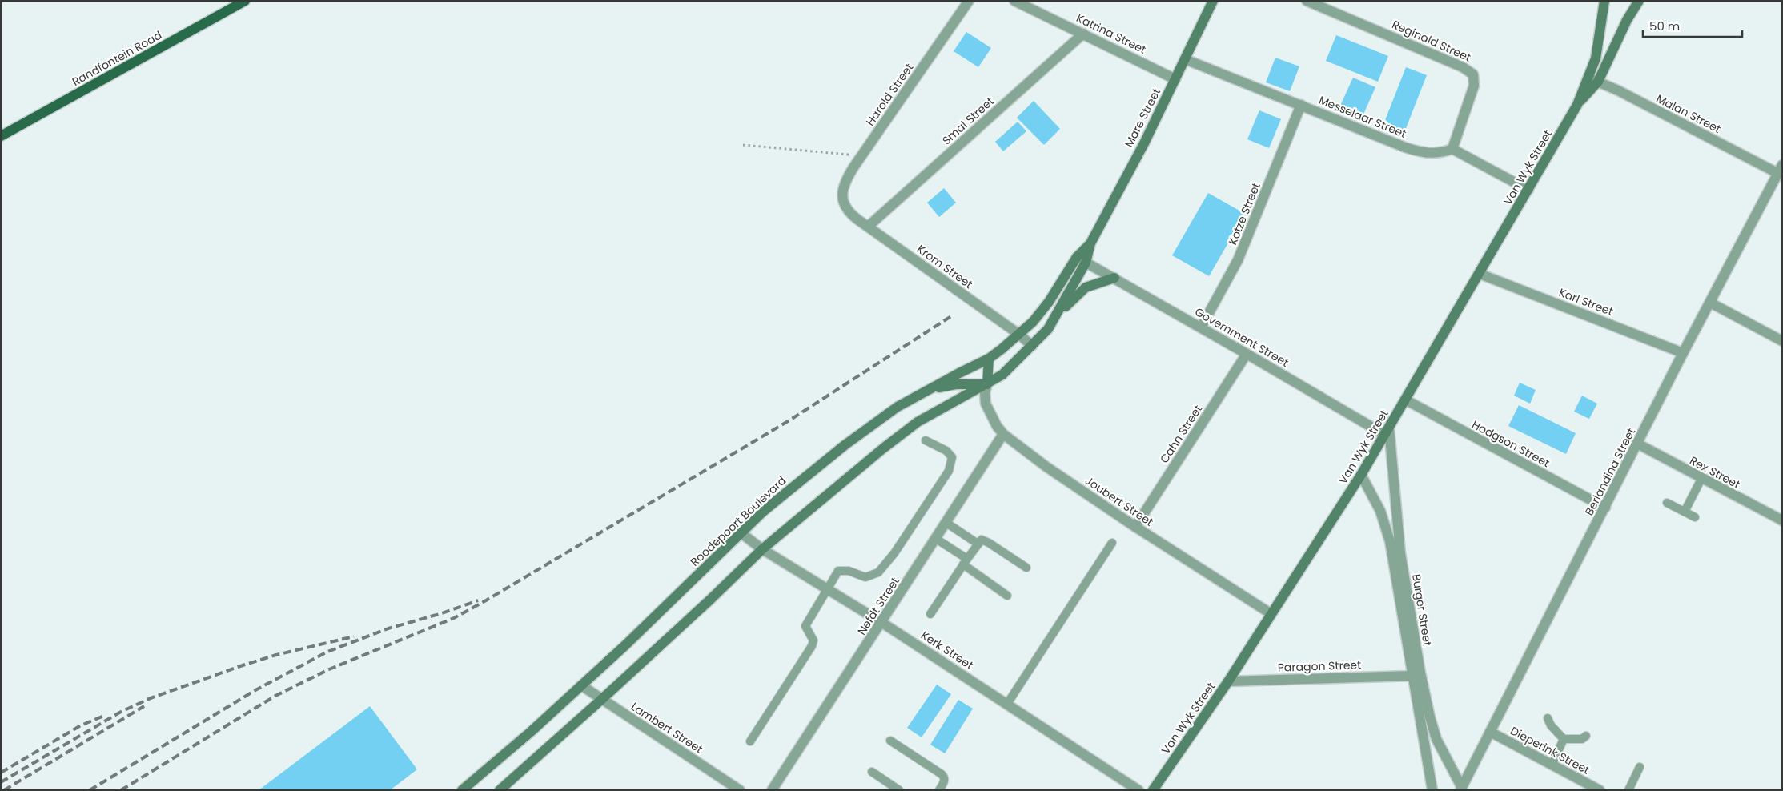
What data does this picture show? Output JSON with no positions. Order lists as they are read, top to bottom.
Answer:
{
  "streets": {
    "main road": ["Randfontein Road"],
    "street": [
      "Katrina Street",
      "Reginald Street",
      "Harold Street",
      "Malan Street",
      "Messelaar Street",
      "Mare Street",
      "Smal Street",
      "Van Wyk Street",
      "Kotze Street",
      "Krom Street",
      "Karl Street",
      "Government Street",
      "Cahn Street",
      "Hodgson Street",
      "Berlandina Street",
      "Rex Street",
      "Joubert Street",
      "Roodepoort Boulevard",
      "Nefdt Street",
      "Burger Street",
      "Kerk Street",
      "Paragon Street",
      "Lambert Street",
      "Dieperink Street"
    ]
  },
  "crossings": [
    ["Katrina Street", "Mare Street"],
    ["Katrina Street", "Smal Street"],
    ["Reginald Street", "Messelaar Street"],
    ["Harold Street", "Krom Street"],
    ["Malan Street", "Van Wyk Street"],
    ["Malan Street", "Berlandina Street"],
    ["Messelaar Street", "Mare Street"],
    ["Messelaar Street", "Kotze Street"],
    ["Mare Street", "Government Street"],
    ["Mare Street", "Roodepoort Boulevard"],
    ["Smal Street", "Krom Street"],
    ["Van Wyk Street", "Karl Street"],
    ["Van Wyk Street", "Government Street"],
    ["Van Wyk Street", "Hodgson Street"],
    ["Van Wyk Street", "Joubert Street"],
    ["Van Wyk Street", "Burger Street"],
    ["Van Wyk Street", "Paragon Street"],
    ["Kotze Street", "Government Street"],
    ["Krom Street", "Roodepoort Boulevard"],
    ["Karl Street", "Berlandina Street"],
    ["Government Street", "Cahn Street"],
    ["Government Street", "Roodepoort Boulevard"],
    ["Government Street", "Burger Street"],
    ["Cahn Street", "Joubert Street"],
    ["Hodgson Street", "Berlandina Street"],
    ["Berlandina Street", "Rex Street"],
    ["Berlandina Street", "Burger Street"],
    ["Berlandina Street", "Dieperink Street"],
    ["Joubert Street", "Nefdt Street"],
    ["Roodepoort Boulevard", "Kerk Street"],
    ["Roodepoort Boulevard", "Lambert Street"],
    ["Nefdt Street", "Kerk Street"],
    ["Burger Street", "Paragon Street"]
  ],
  "scale_bar": "50 m"
}
